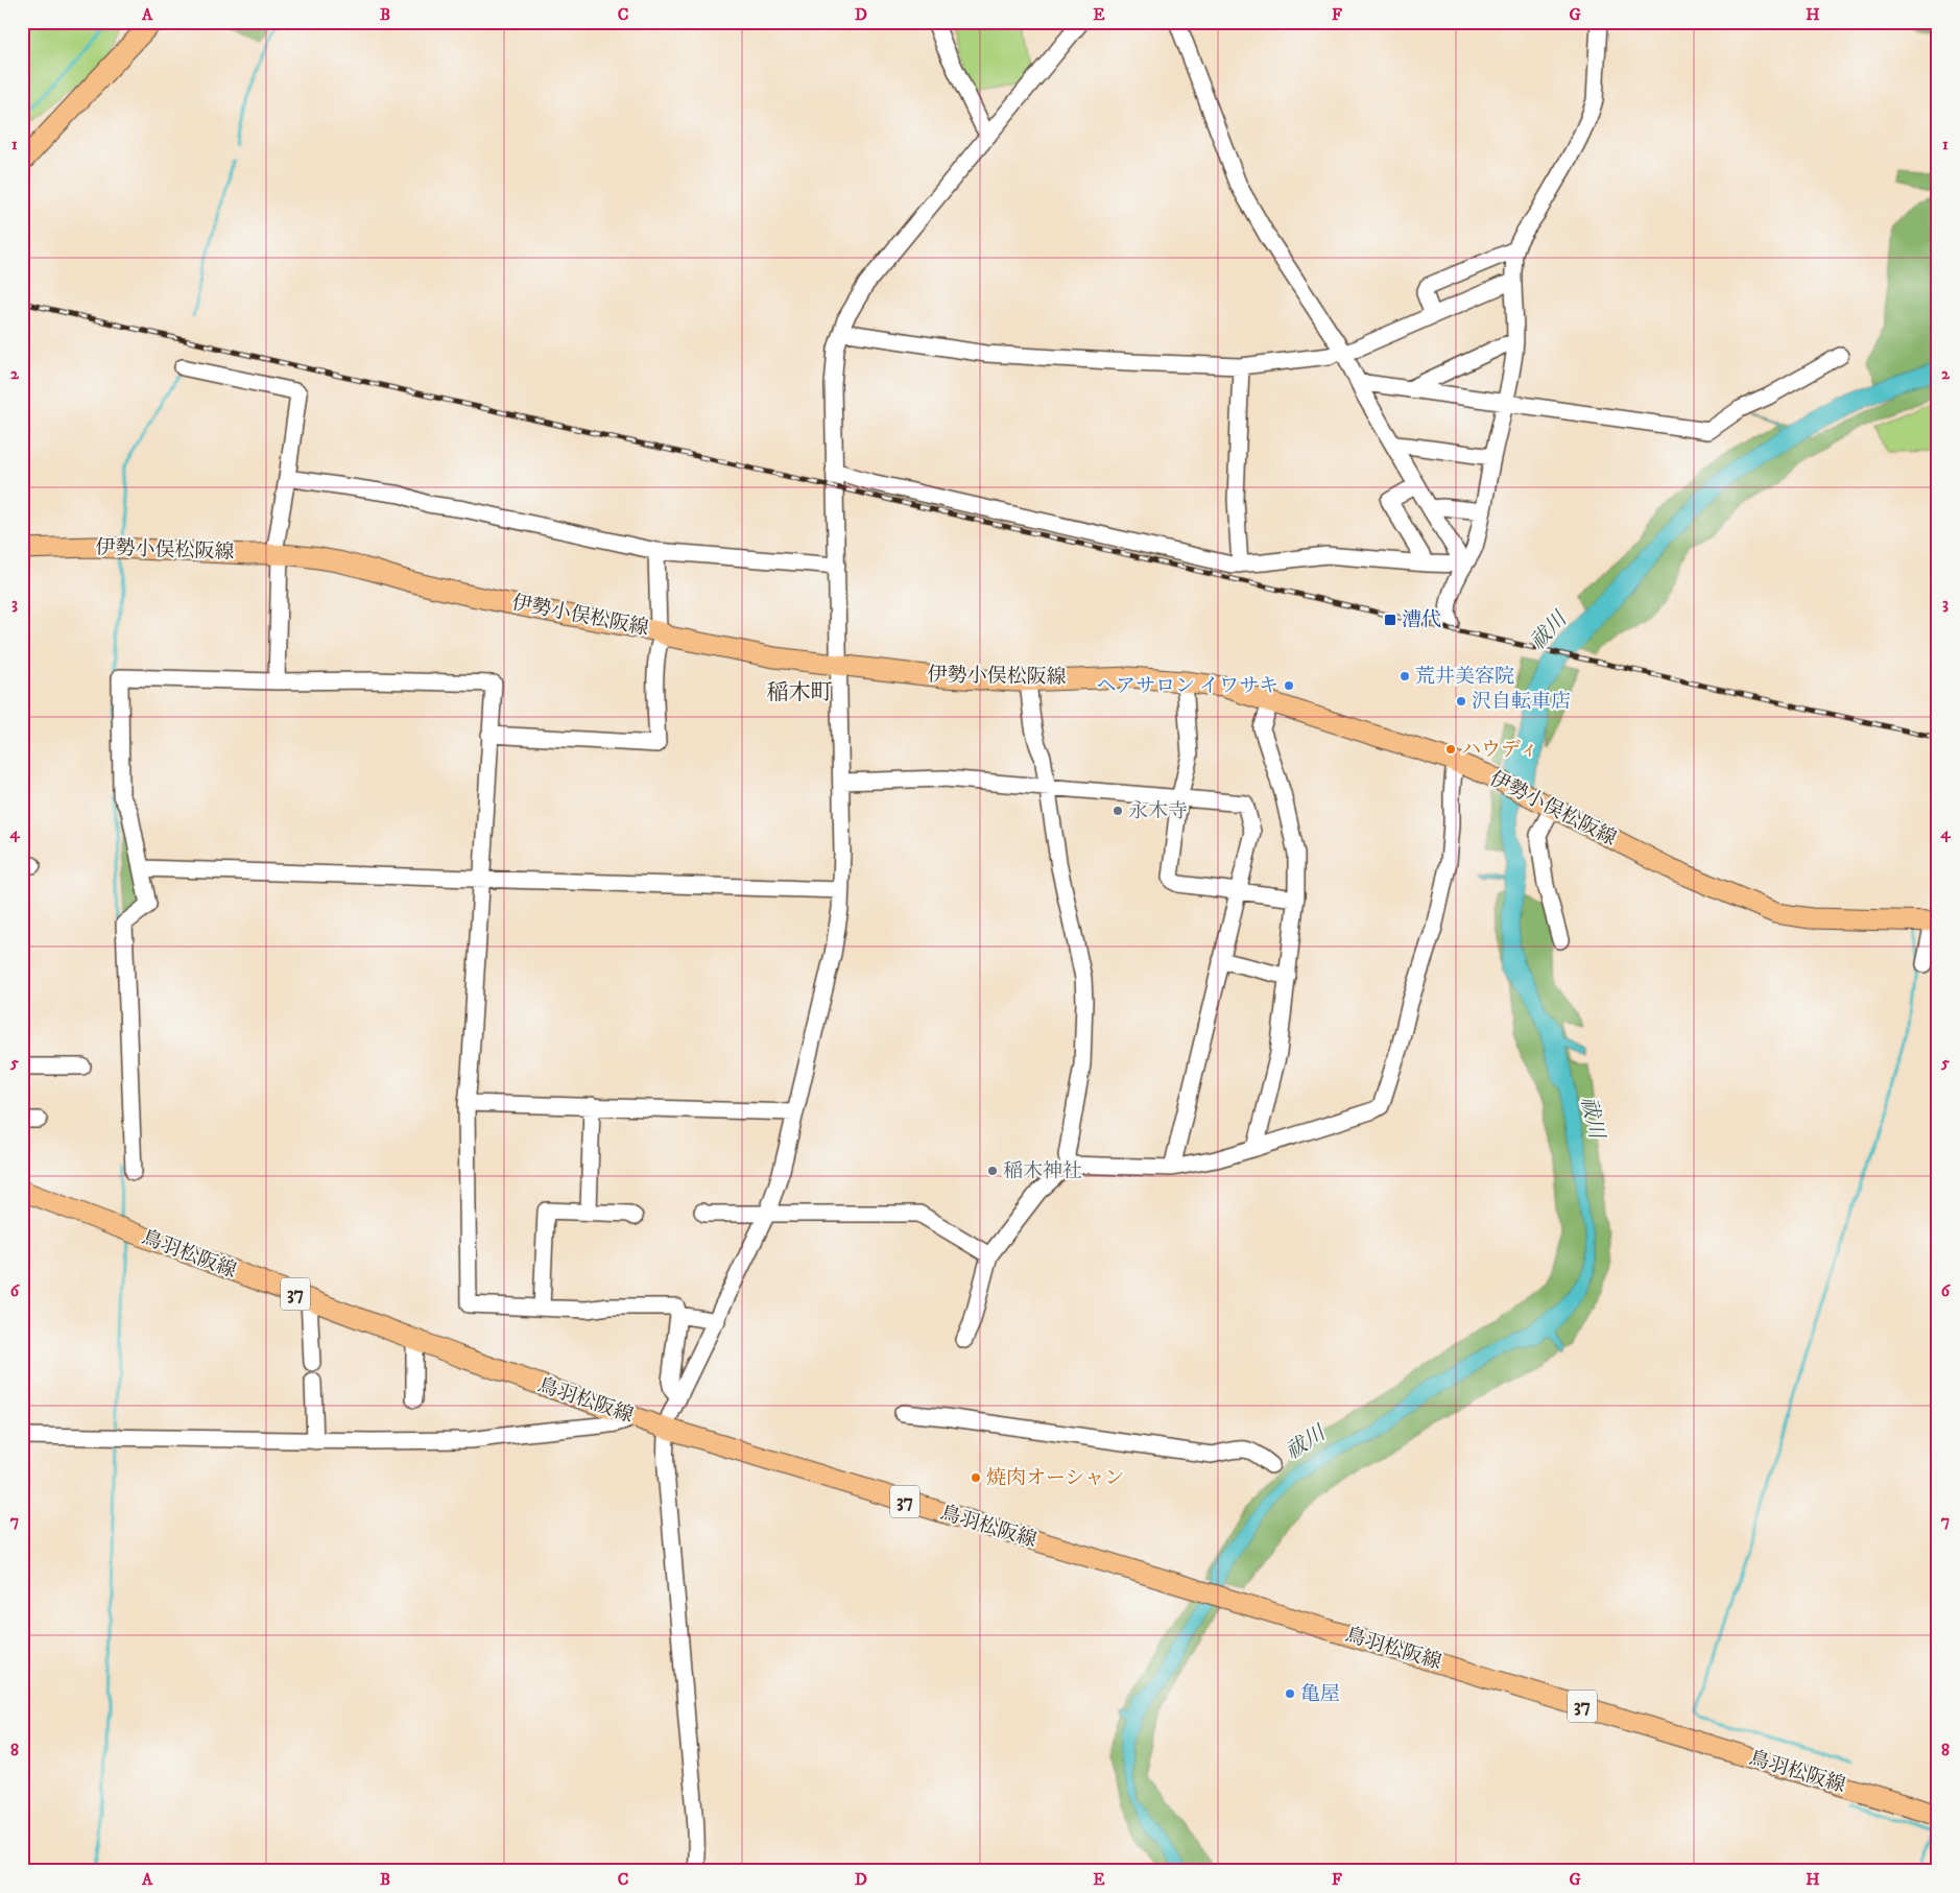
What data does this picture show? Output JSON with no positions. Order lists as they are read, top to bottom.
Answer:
{
  "streets": {
    "main road": ["伊勢小俣松阪線", "鳥羽松阪線", "37"]
  },
  "districts": ["稲木町"],
  "water": ["祓川"],
  "places": {
    "transit": ["漕代"],
    "other": [
      "荒井美容院",
      "ヘアサロン イワサキ",
      "沢自転車店",
      "ハウディ",
      "永木寺",
      "稲木神社",
      "焼肉オーシャン",
      "亀屋"
    ]
  },
  "grid": {
    "columns": [
      "A",
      "B",
      "C",
      "D",
      "E",
      "F",
      "G",
      "H"
    ],
    "rows": [
      "1",
      "2",
      "3",
      "4",
      "5",
      "6",
      "7",
      "8"
    ]
  }
}
